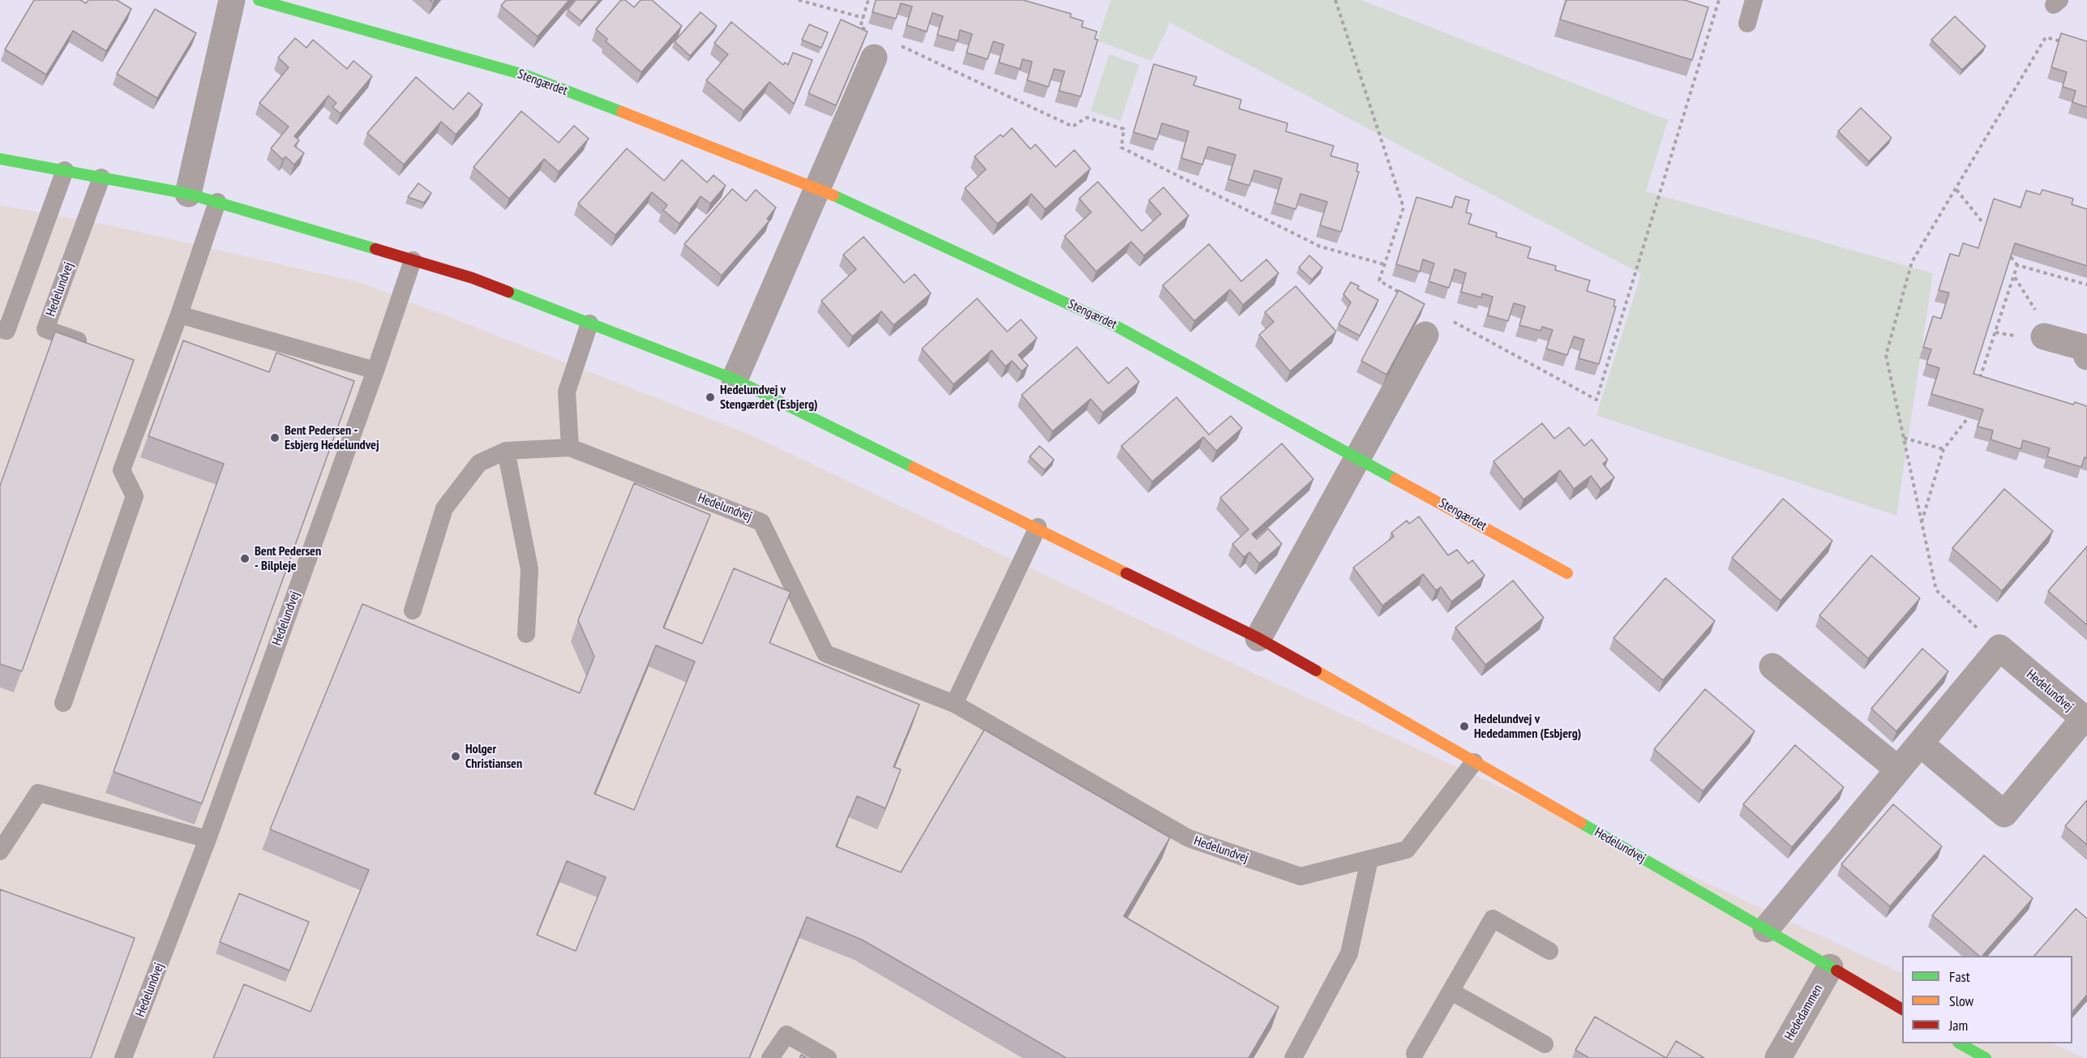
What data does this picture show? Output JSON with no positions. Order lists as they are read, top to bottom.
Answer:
{
  "streets": {
    "street": ["Stengærdet", "Hedelundvej", "Hededammen"]
  },
  "crossings": [
    ["Hedelundvej", "Hededammen"]
  ],
  "places": [
    "Hedelundvej v Stengærdet (Esbjerg)",
    "Bent Pedersen - Esbjerg Hedelundvej",
    "Bent Pedersen - Bilpleje",
    "Hedelundvej v Hededammen (Esbjerg)",
    "Holger Christiansen"
  ],
  "legend": ["Fast", "Slow", "Jam"]
}
